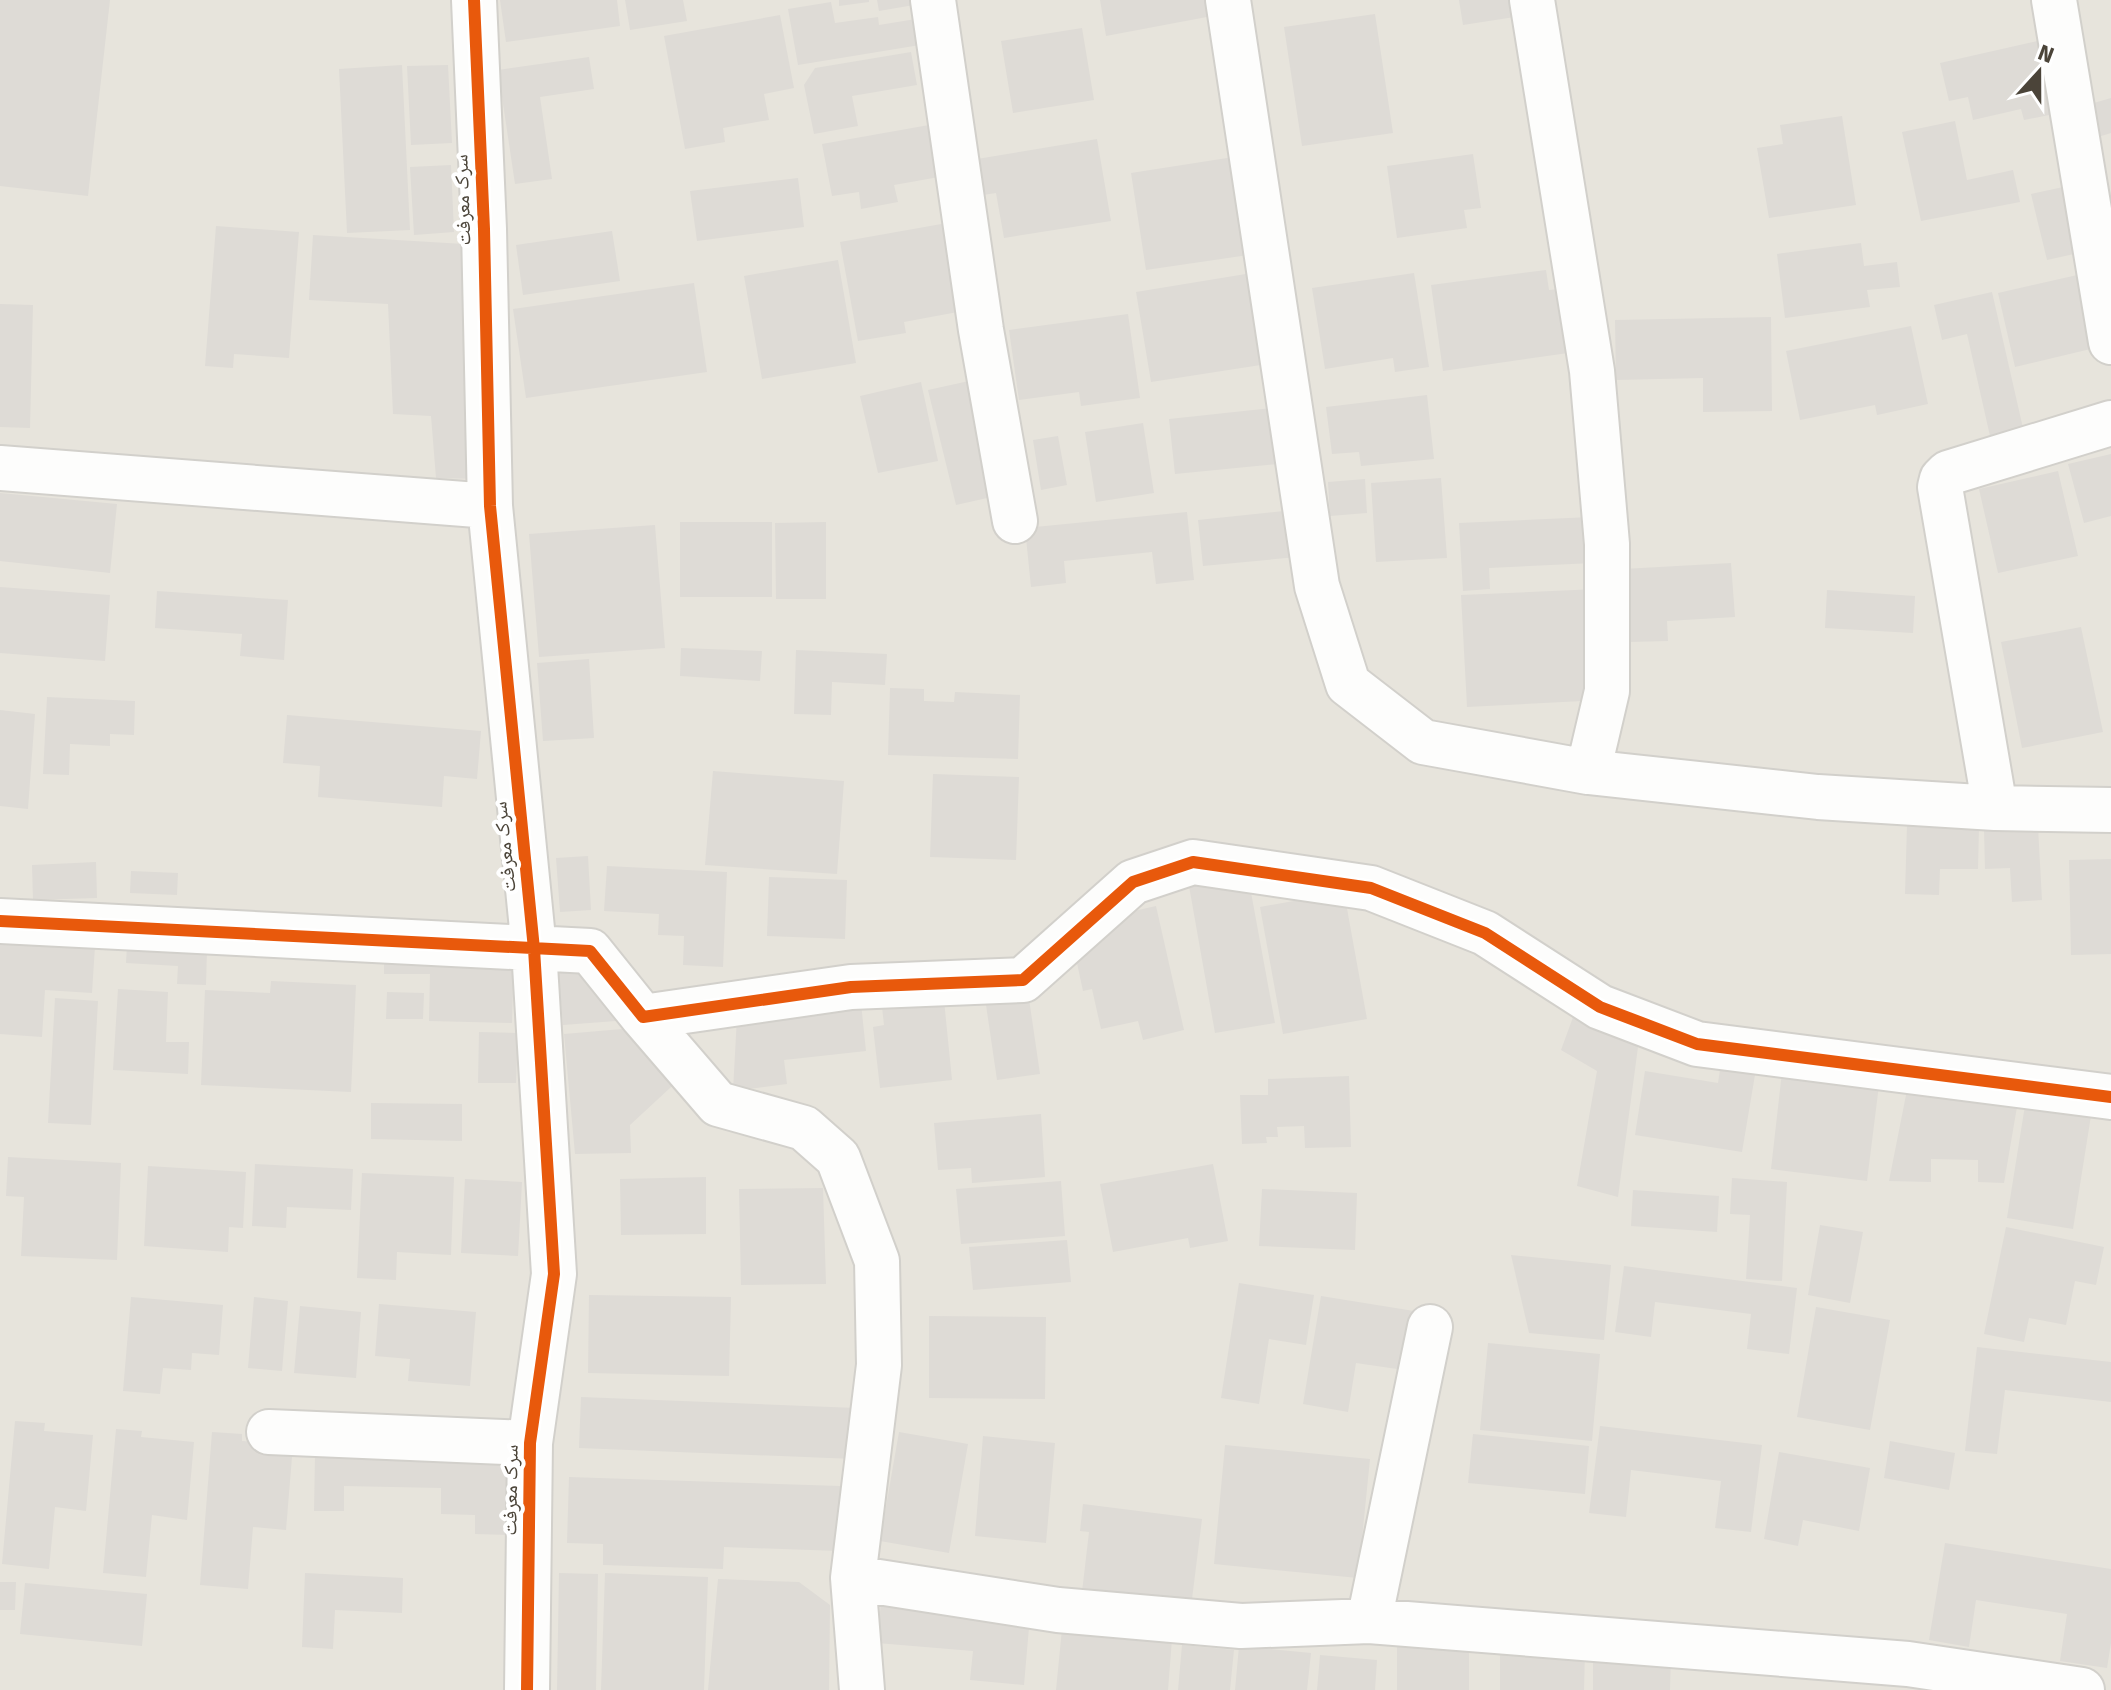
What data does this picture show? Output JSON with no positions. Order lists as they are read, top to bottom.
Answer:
{
  "streets": {
    "street": ["سرک معرفت"]
  },
  "north": "top"
}
